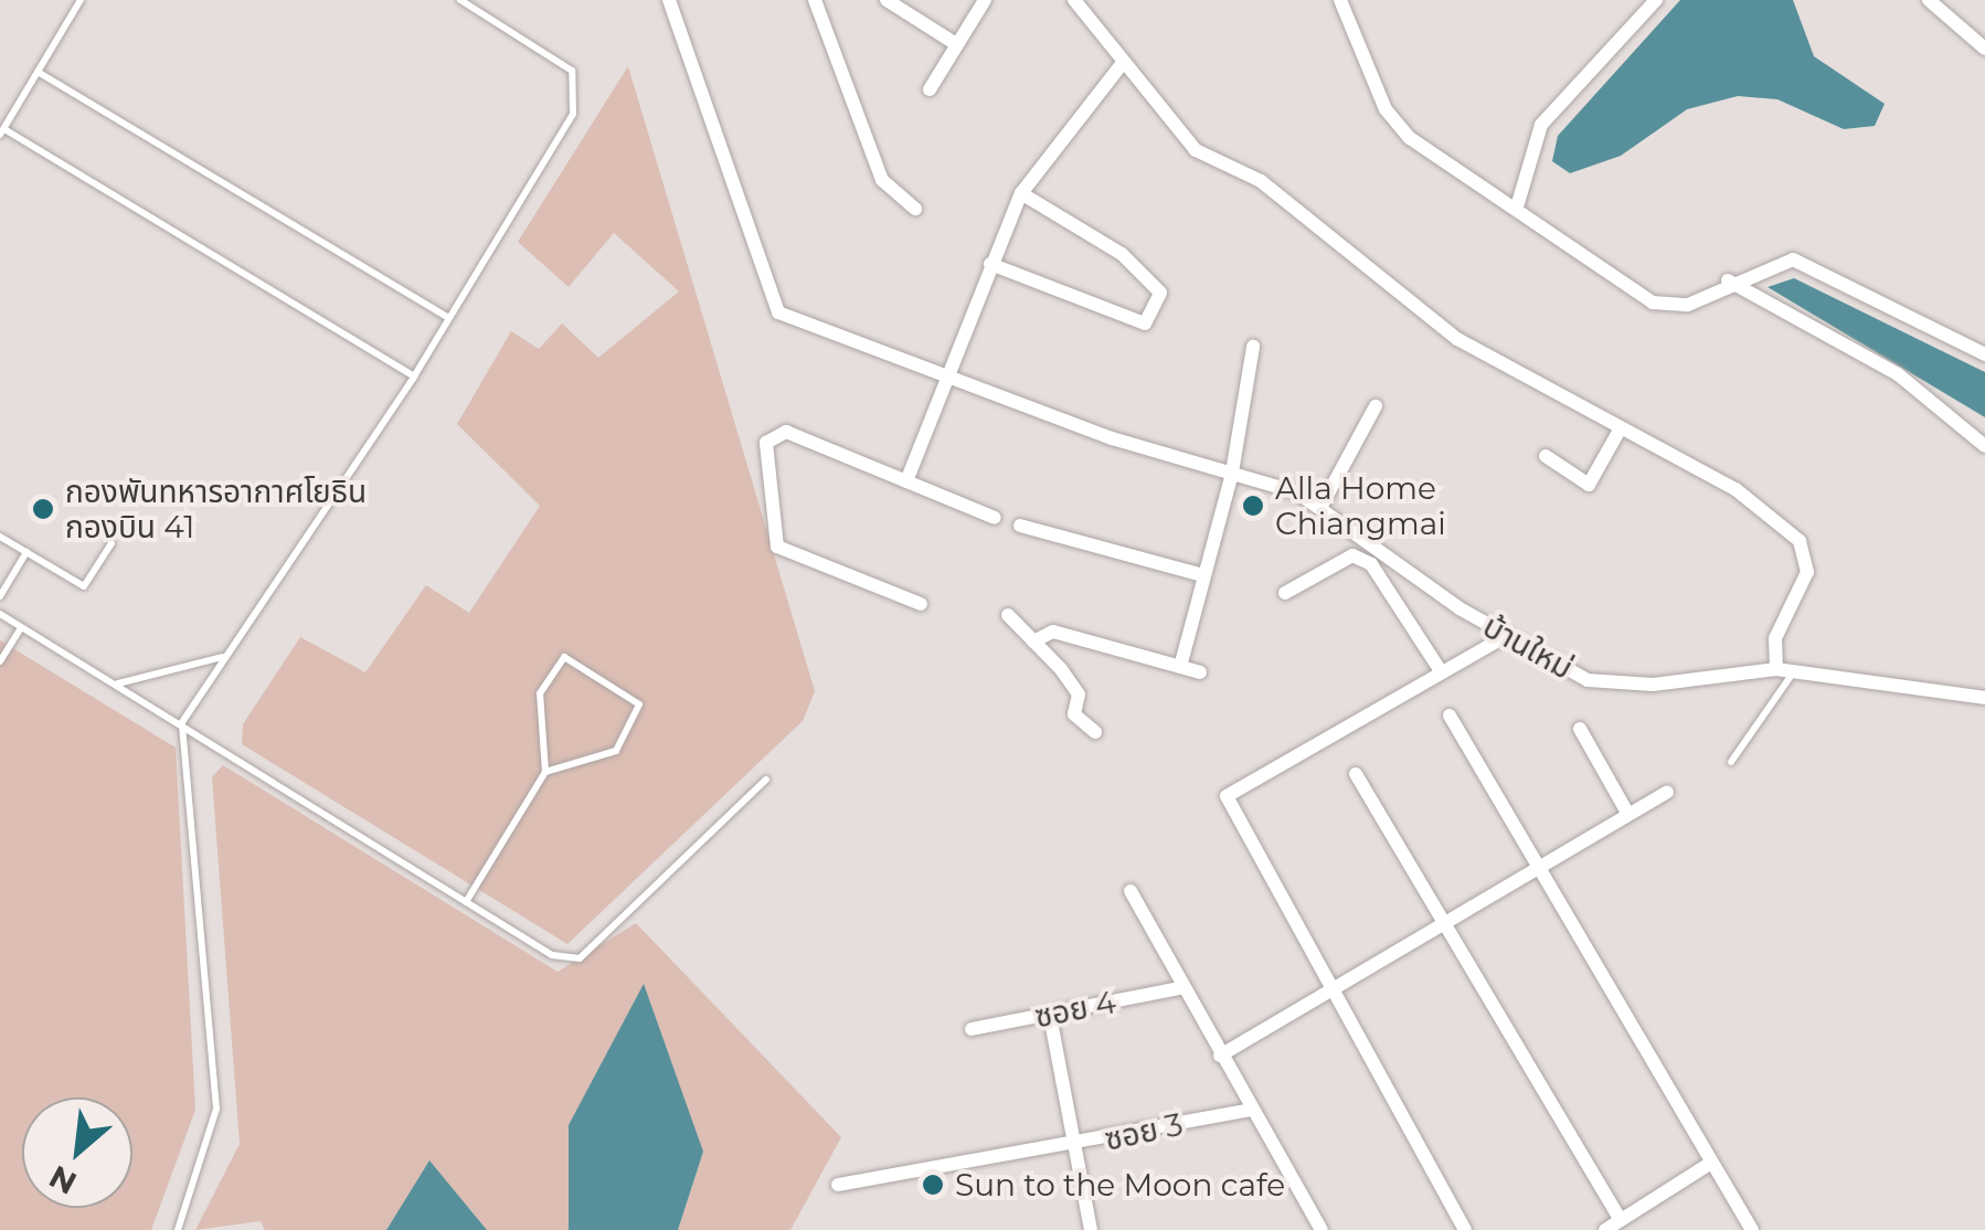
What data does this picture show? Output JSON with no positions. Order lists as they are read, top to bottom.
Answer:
{
  "streets": {
    "street": ["บ้านใหม่", "ซอย 4", "ซอย 3"]
  },
  "places": ["Alla Home Chiangmai", "กองพันทหารอากาศโยธิน กองบิน 41", "Sun to the Moon cafe"],
  "north": "bottom left"
}
